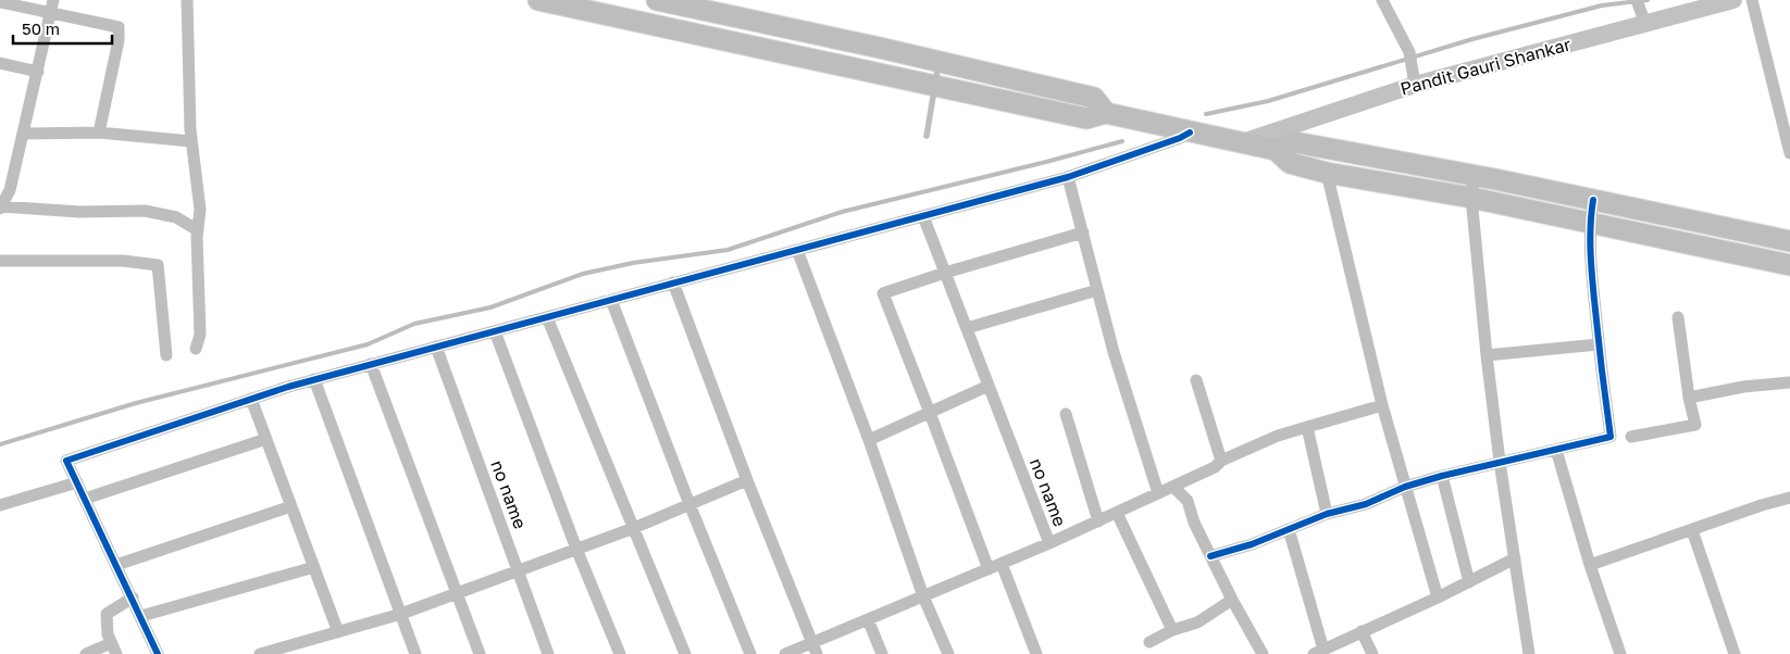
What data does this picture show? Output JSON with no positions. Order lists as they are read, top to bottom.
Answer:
{
  "streets": {
    "street": ["Pandit Gauri Shankar", "no name"]
  },
  "scale_bar": "50 m"
}
